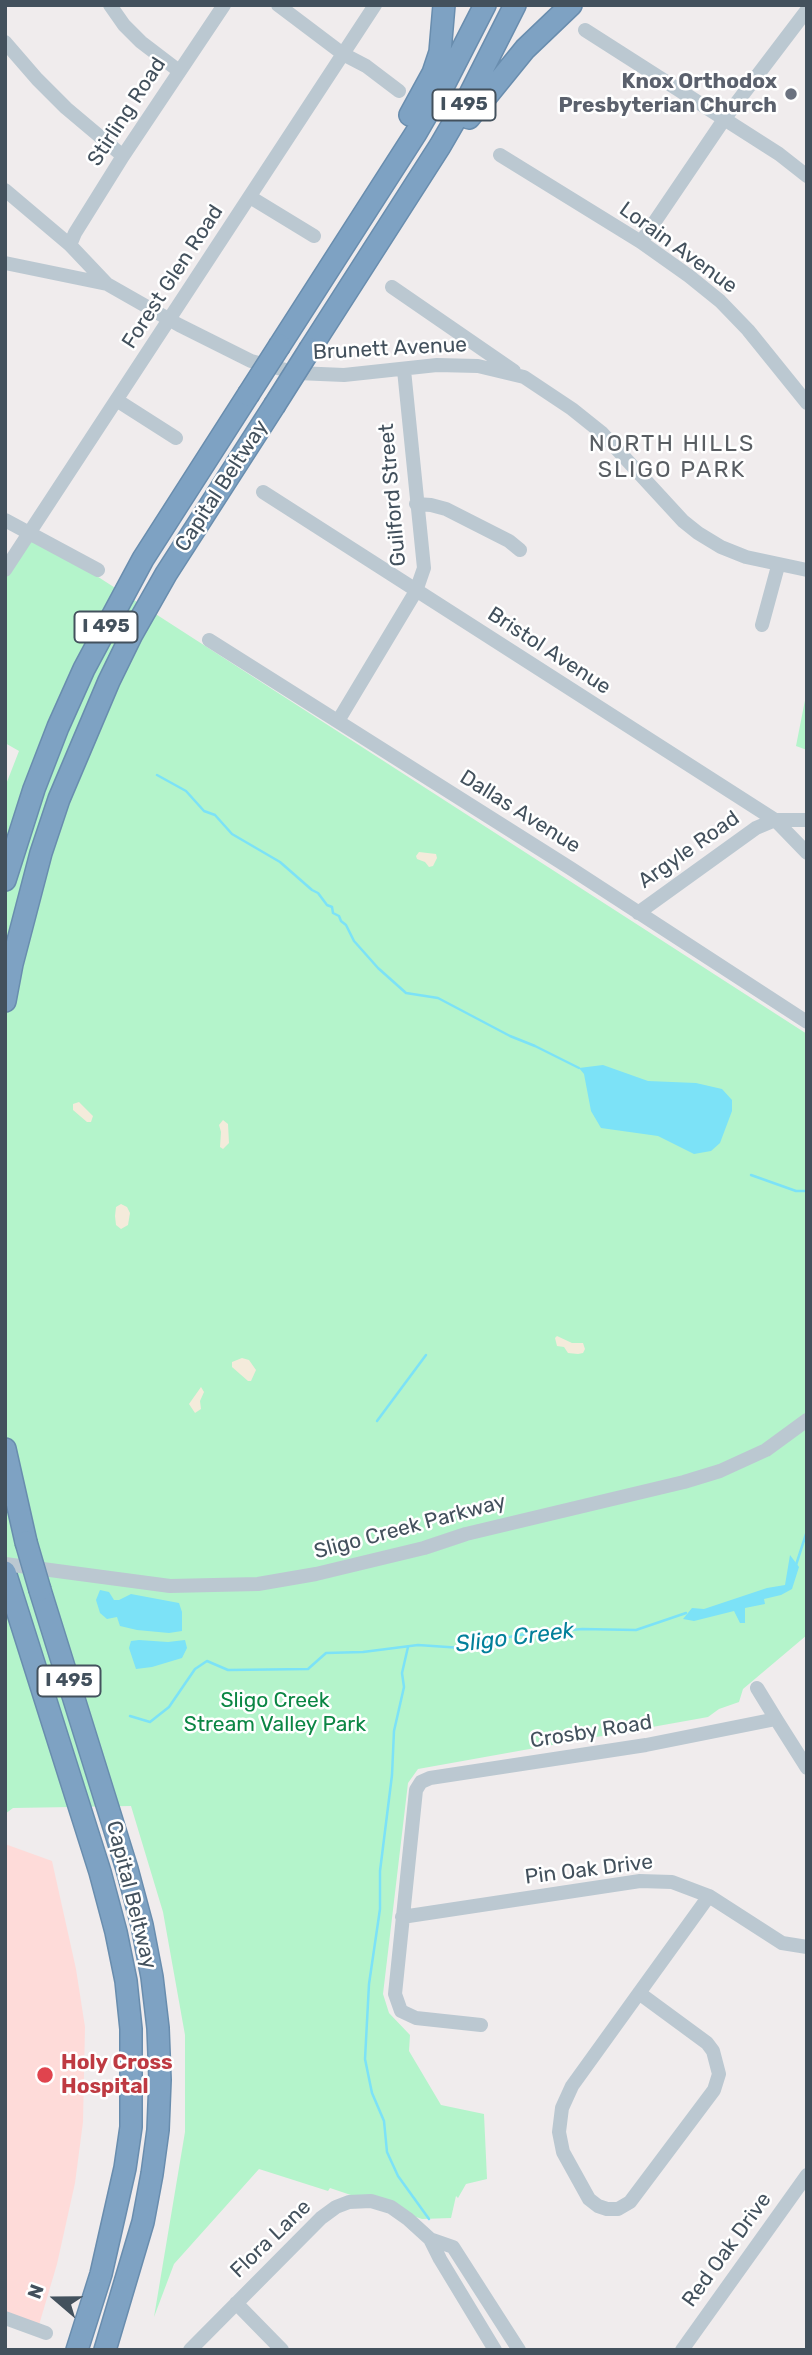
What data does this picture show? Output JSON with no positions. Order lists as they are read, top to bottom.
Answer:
{
  "streets": {
    "highway": ["I 495", "Capital Beltway"],
    "street": [
      "Stirling Road",
      "Lorain Avenue",
      "Forest Glen Road",
      "Brunett Avenue",
      "Guilford Street",
      "Bristol Avenue",
      "Dallas Avenue",
      "Argyle Road",
      "Sligo Creek Parkway",
      "Crosby Road",
      "Pin Oak Drive",
      "Flora Lane",
      "Red Oak Drive"
    ]
  },
  "crossings": [
    ["Stirling Road", "Brunett Avenue"],
    ["Forest Glen Road", "Brunett Avenue"],
    ["Brunett Avenue", "Guilford Street"],
    ["Capital Beltway", "Sligo Creek Parkway"],
    ["Guilford Street", "Bristol Avenue"],
    ["Guilford Street", "Dallas Avenue"],
    ["Bristol Avenue", "Argyle Road"],
    ["Dallas Avenue", "Argyle Road"],
    ["Crosby Road", "Pin Oak Drive"]
  ],
  "districts": ["NORTH HILLS SLIGO PARK"],
  "water": ["Sligo Creek"],
  "parks": ["Sligo Creek Stream Valley Park"],
  "places": ["Knox Orthodox Presbyterian Church", "Holy Cross Hospital"],
  "north": "left"
}
